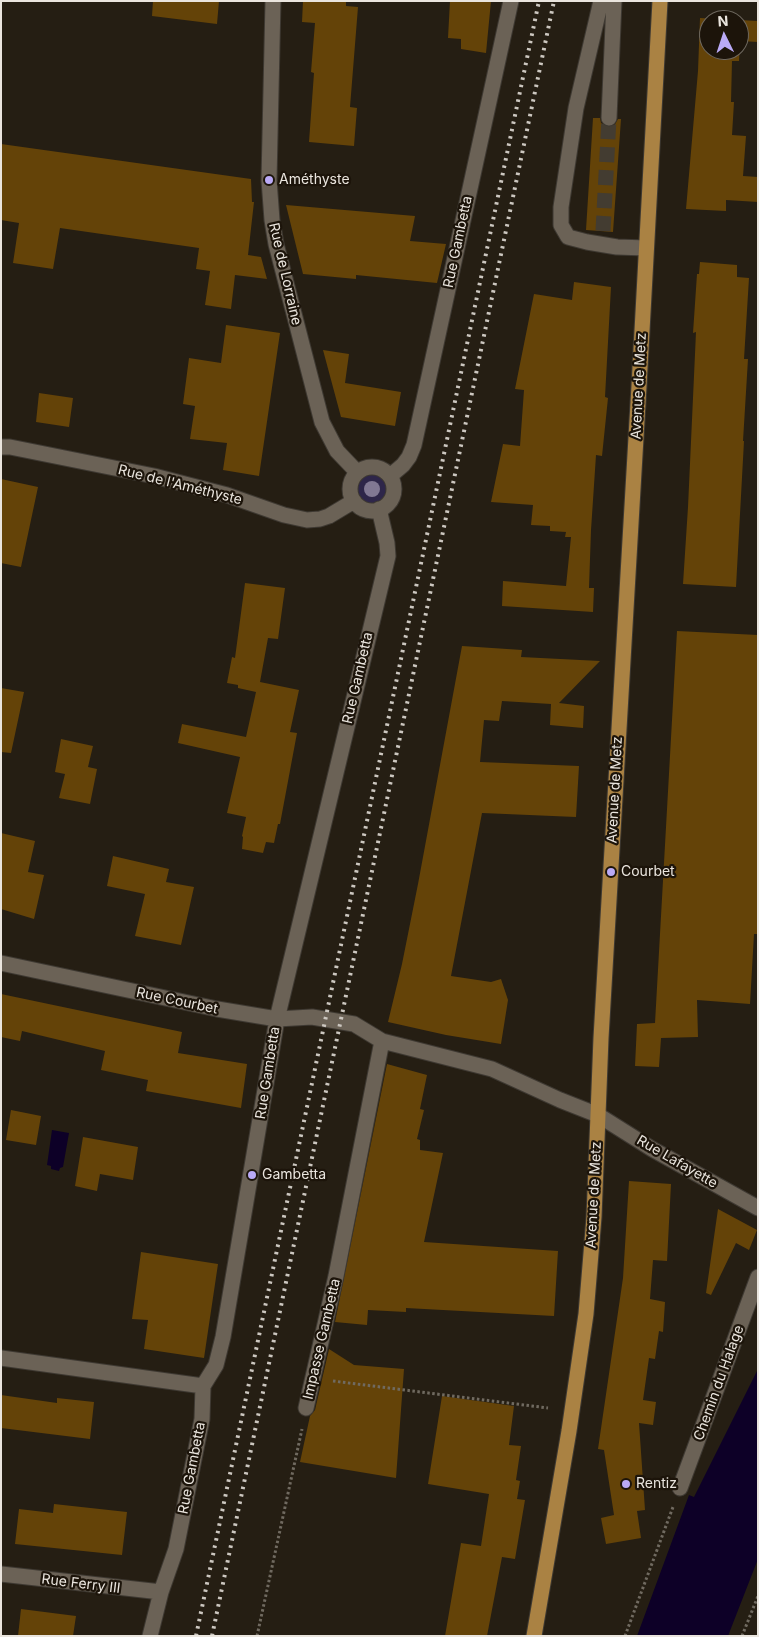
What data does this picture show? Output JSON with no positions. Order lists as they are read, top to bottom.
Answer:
{
  "streets": {
    "main road": ["Avenue de Metz"],
    "street": [
      "Rue Gambetta",
      "Rue de Lorraine",
      "Rue de l'Améthyste",
      "Rue Courbet",
      "Rue Lafayette",
      "Impasse Gambetta",
      "Chemin du Halage",
      "Rue Ferry III"
    ]
  },
  "crossings": [
    ["Rue Gambetta", "Rue de Lorraine"],
    ["Rue Gambetta", "Rue de l'Améthyste"],
    ["Rue Gambetta", "Rue Courbet"],
    ["Rue Gambetta", "Rue Ferry III"],
    ["Rue de Lorraine", "Rue de l'Améthyste"],
    ["Avenue de Metz", "Rue Courbet"],
    ["Avenue de Metz", "Rue Lafayette"],
    ["Rue Courbet", "Rue Lafayette"],
    ["Rue Courbet", "Impasse Gambetta"]
  ],
  "places": [
    "Améthyste",
    "Courbet",
    "Gambetta",
    "Rentiz"
  ],
  "north": "top"
}
